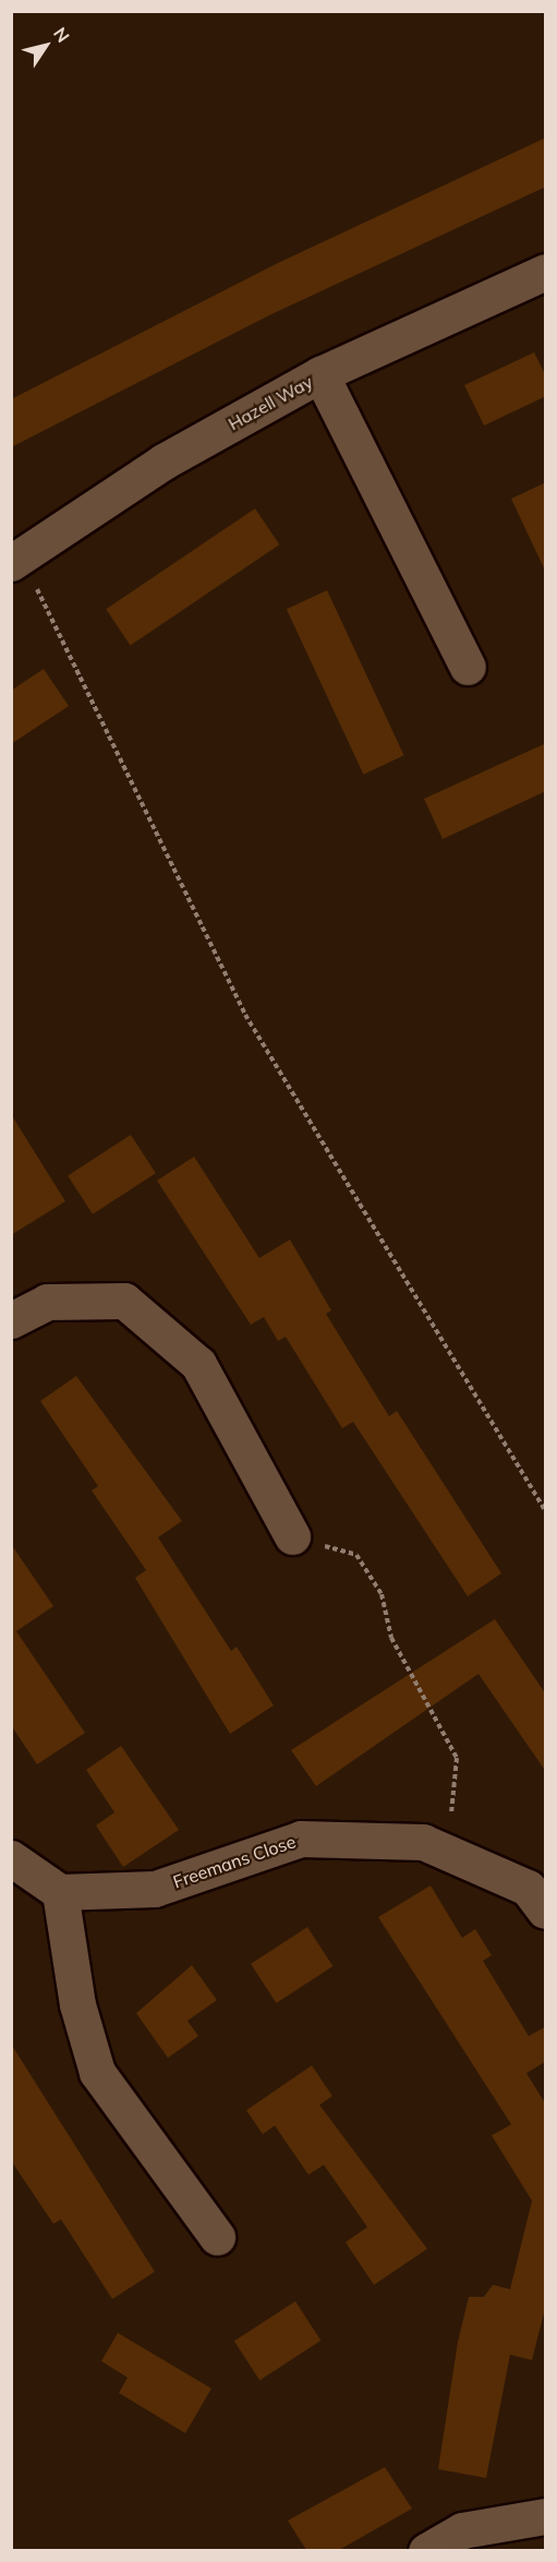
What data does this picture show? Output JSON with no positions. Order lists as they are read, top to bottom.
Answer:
{
  "streets": {
    "street": ["Hazell Way", "Freemans Close"]
  },
  "north": "top right"
}
